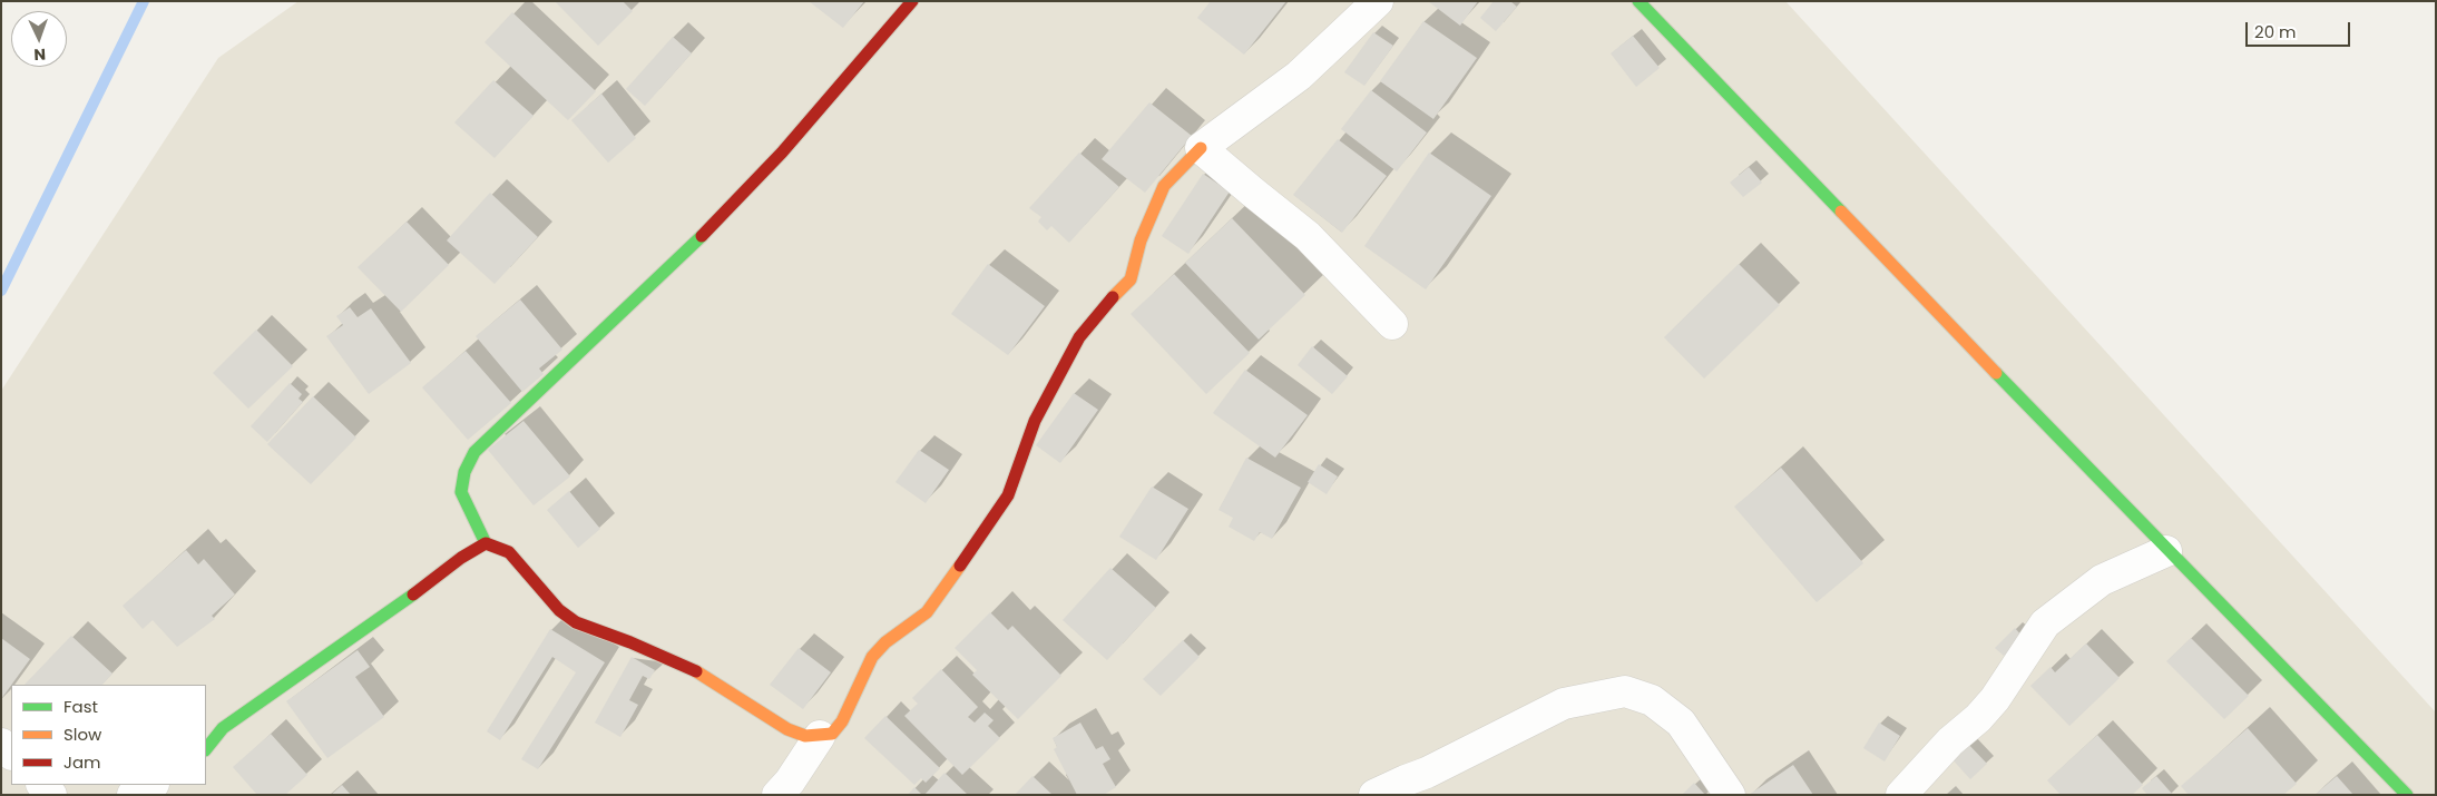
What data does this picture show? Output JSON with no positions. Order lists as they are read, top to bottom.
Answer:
{
  "legend": ["Fast", "Slow", "Jam"],
  "scale_bar": "20 m",
  "north": "bottom"
}
